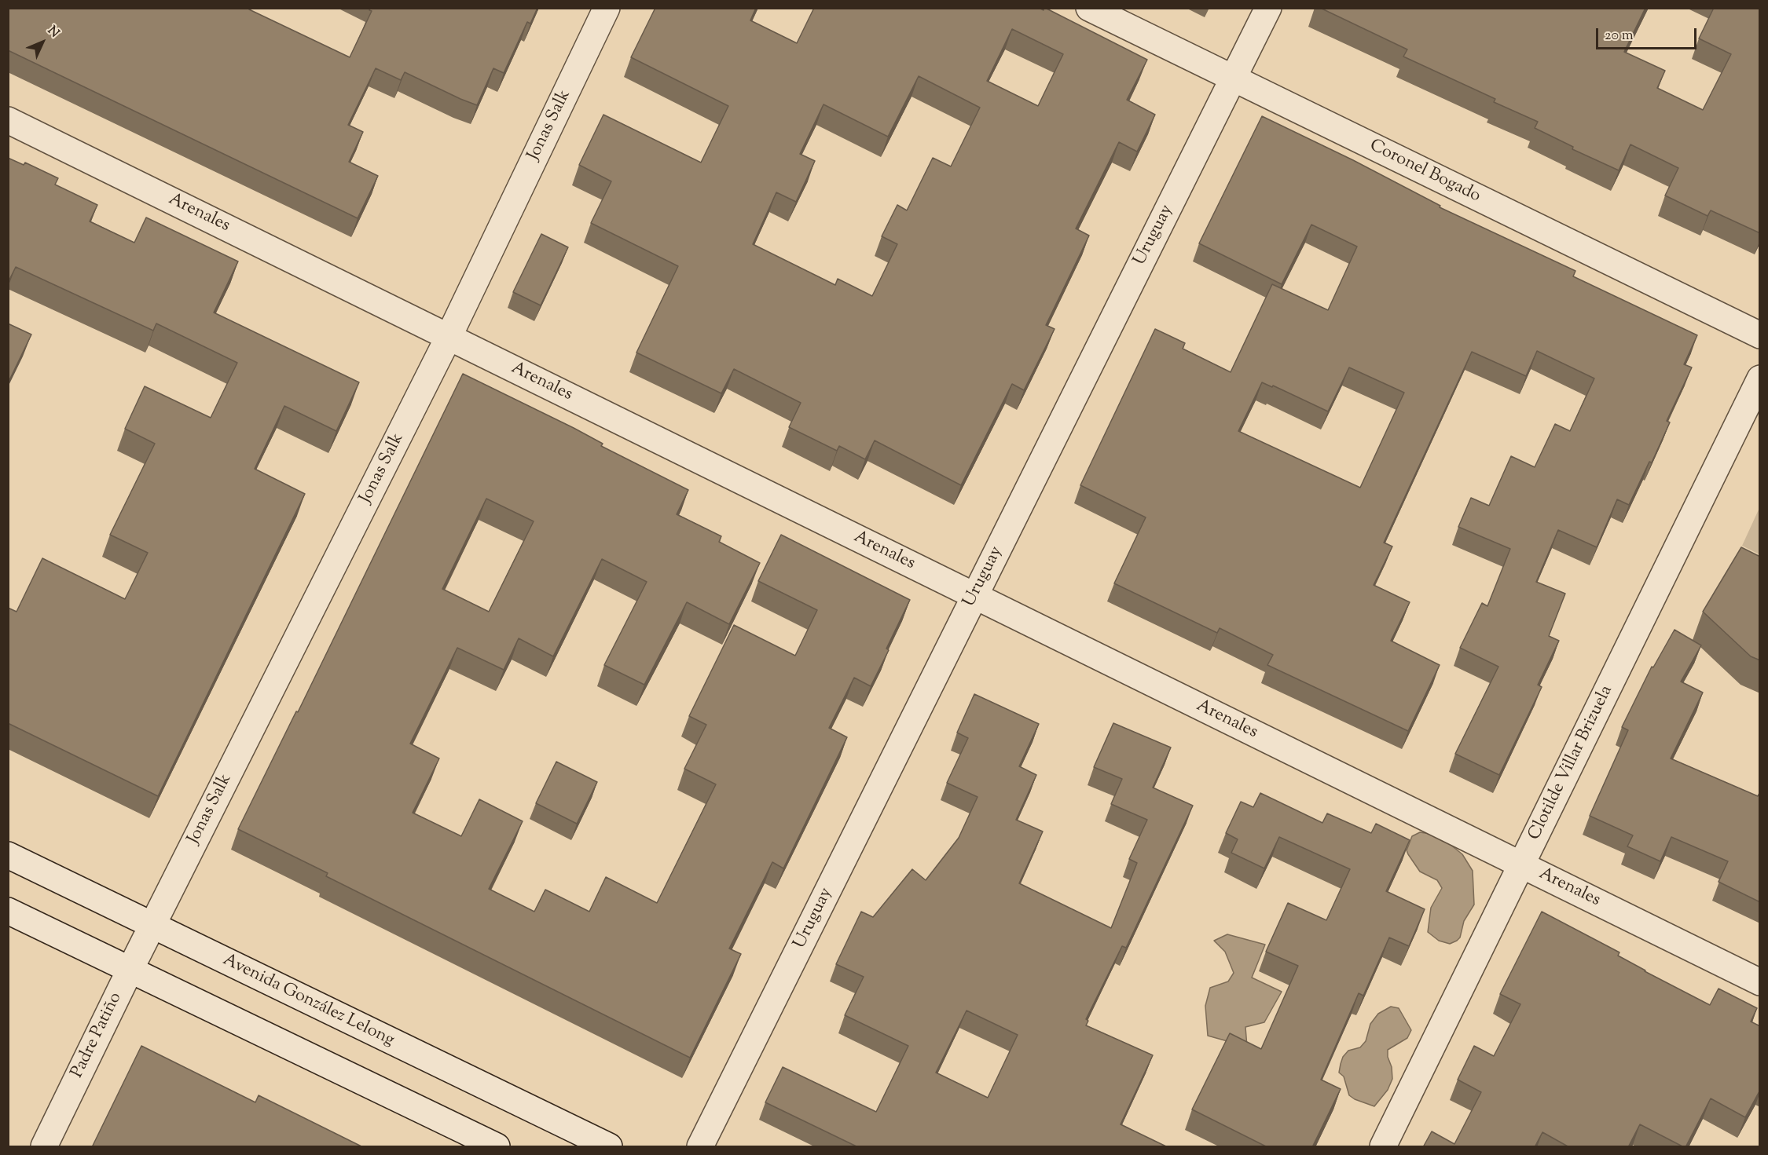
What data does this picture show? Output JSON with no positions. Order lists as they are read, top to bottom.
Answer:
{
  "streets": {
    "street": [
      "Jonas Salk",
      "Coronel Bogado",
      "Arenales",
      "Uruguay",
      "Clotilde Villar Brizuela",
      "Avenida González Lelong",
      "Padre Patiño"
    ]
  },
  "crossings": [
    ["Jonas Salk", "Arenales"],
    ["Jonas Salk", "Avenida González Lelong"],
    ["Jonas Salk", "Padre Patiño"],
    ["Coronel Bogado", "Uruguay"],
    ["Arenales", "Uruguay"],
    ["Arenales", "Clotilde Villar Brizuela"],
    ["Avenida González Lelong", "Padre Patiño"]
  ],
  "scale_bar": "20 m",
  "north": "top right"
}
